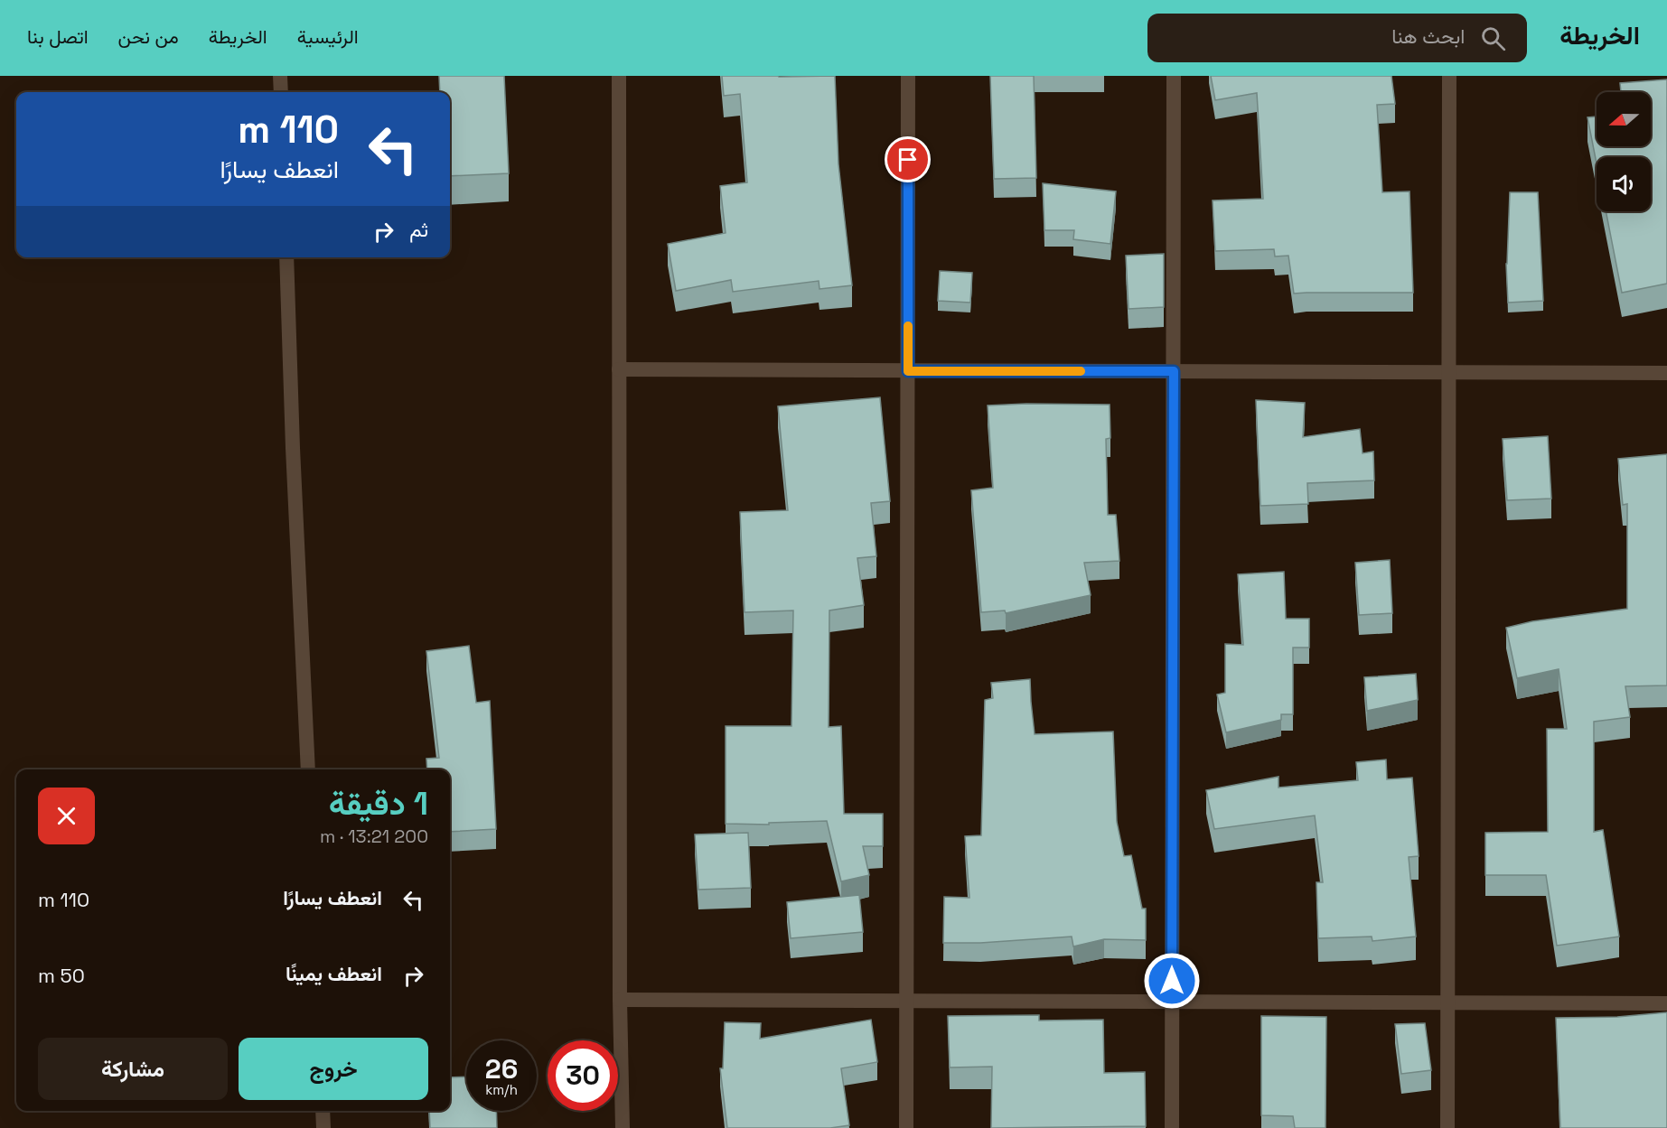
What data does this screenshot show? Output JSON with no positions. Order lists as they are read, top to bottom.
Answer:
{
  "north": "left",
  "page": {
    "header": "الخريطة",
    "search": "ابحث هنا",
    "nav": [
      "الرئيسية",
      "الخريطة",
      "من نحن",
      "اتصل بنا"
    ],
    "turn": ["110 m", "انعطف يسارًا"],
    "then": "ثم",
    "heading": ["1 دقيقة", "200 m · 13:21"],
    "list": [
      {
        "name": "انعطف يسارًا",
        "value": "110 m"
      },
      {
        "name": "انعطف يمينًا",
        "value": "50 m"
      }
    ],
    "buttons": ["خروج", "مشاركة"],
    "speed": "26 km/h",
    "limit": "30"
  }
}
